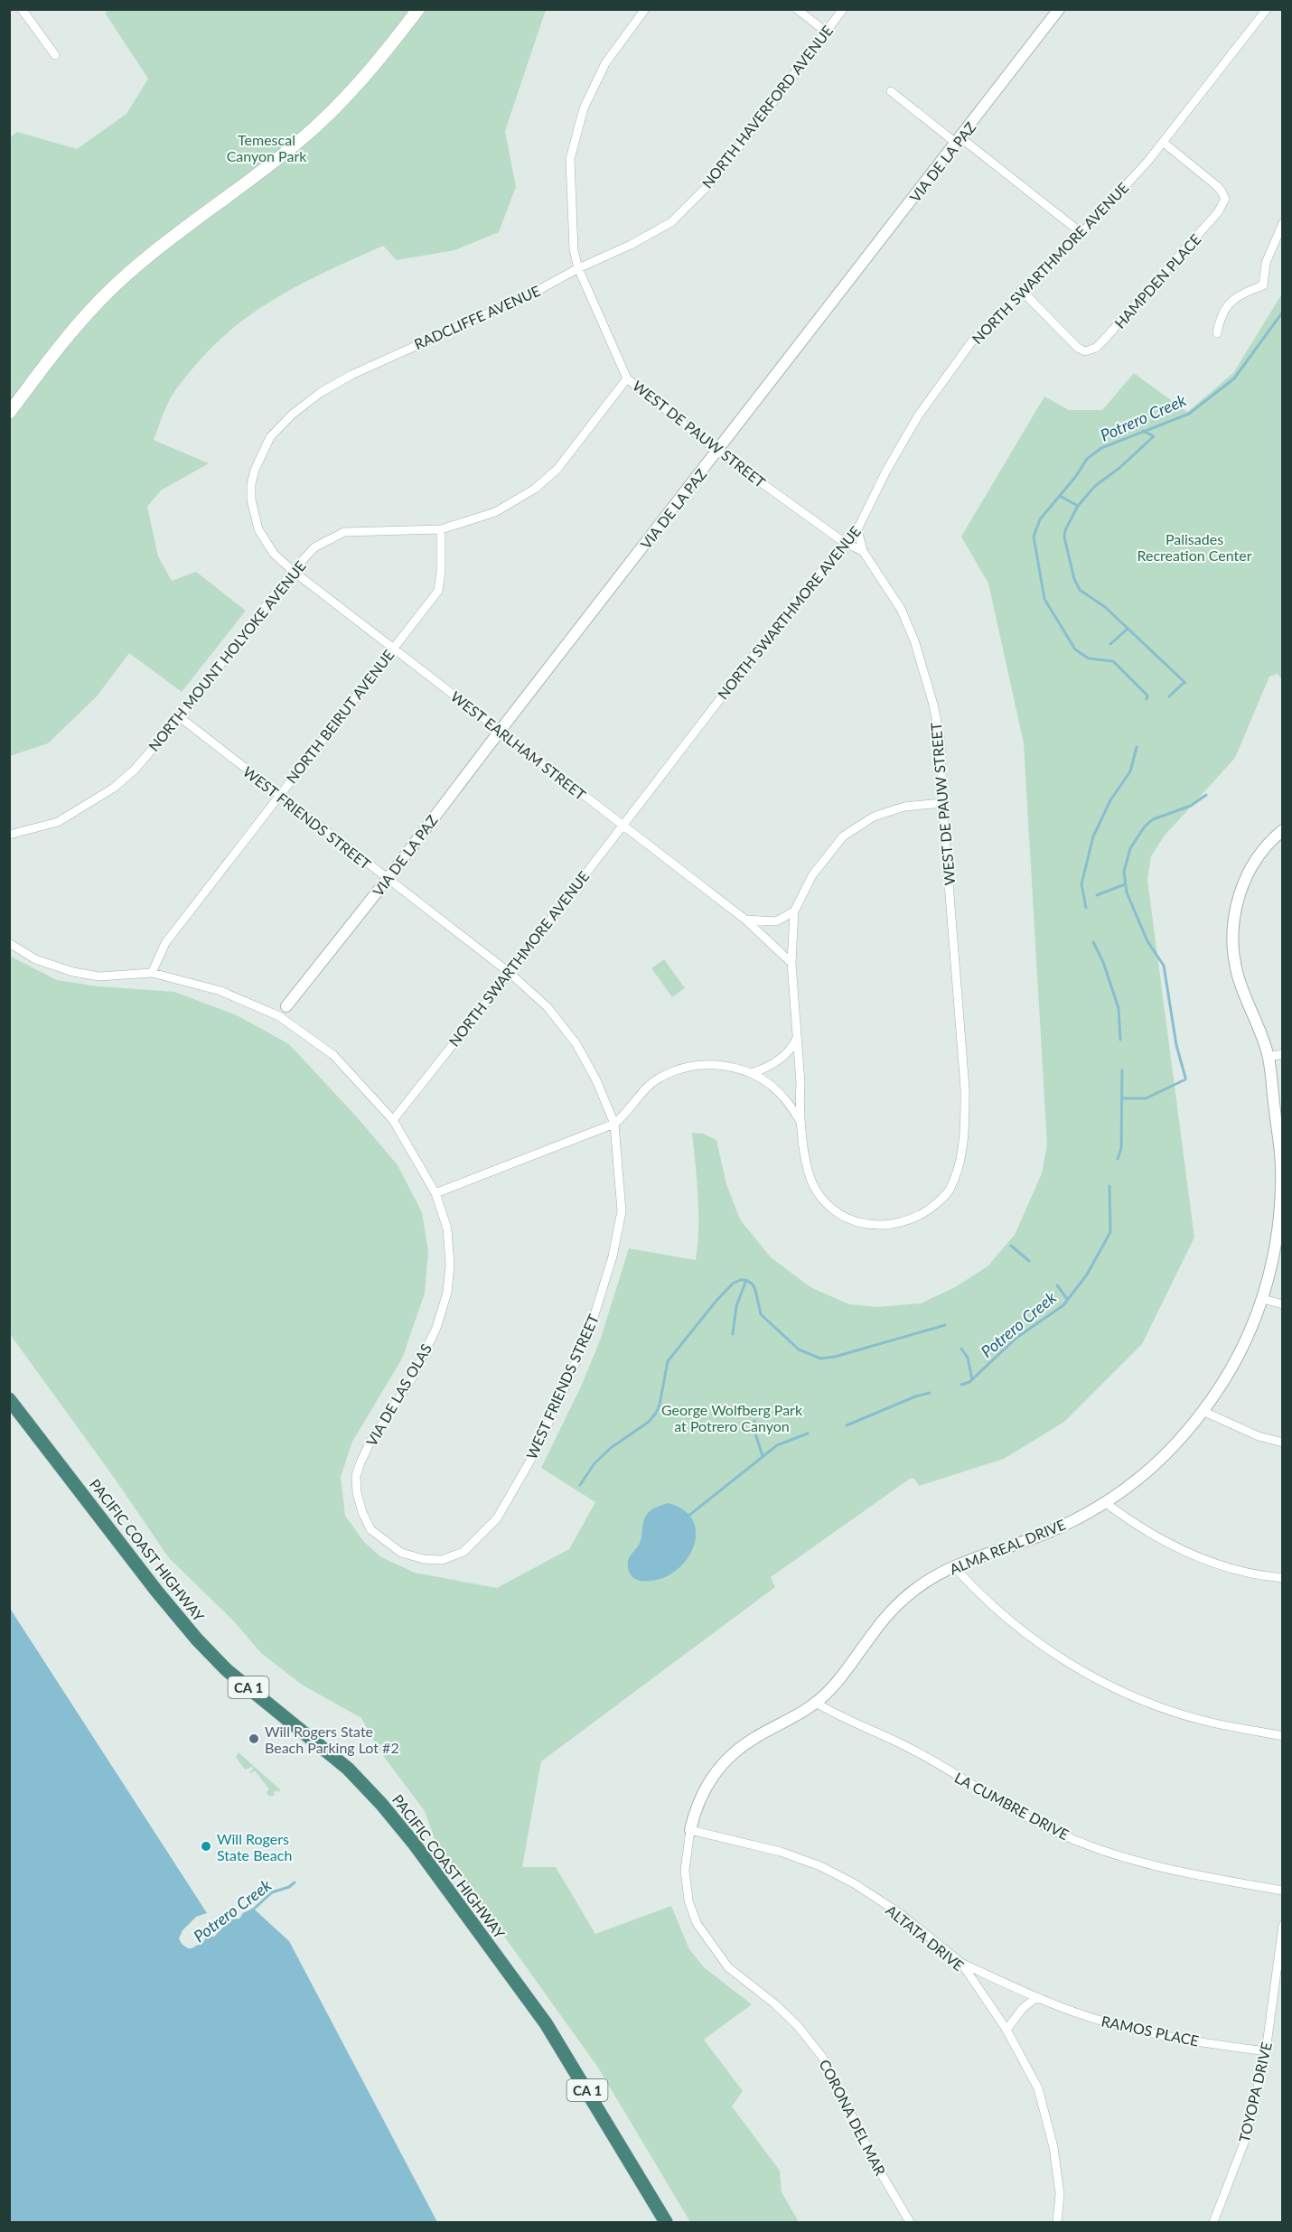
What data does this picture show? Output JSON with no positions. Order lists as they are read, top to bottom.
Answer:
{
  "streets": {
    "highway": ["PACIFIC COAST HIGHWAY", "CA 1"],
    "street": [
      "NORTH HAVERFORD AVENUE",
      "VIA DE LA PAZ",
      "NORTH SWARTHMORE AVENUE",
      "HAMPDEN PLACE",
      "RADCLIFFE AVENUE",
      "WEST DE PAUW STREET",
      "NORTH MOUNT HOLYOKE AVENUE",
      "NORTH BEIRUT AVENUE",
      "WEST EARLHAM STREET",
      "WEST FRIENDS STREET",
      "VIA DE LAS OLAS",
      "ALMA REAL DRIVE",
      "LA CUMBRE DRIVE",
      "ALTATA DRIVE",
      "RAMOS PLACE",
      "TOYOPA DRIVE",
      "CORONA DEL MAR"
    ]
  },
  "crossings": [
    ["NORTH HAVERFORD AVENUE", "RADCLIFFE AVENUE"],
    ["NORTH HAVERFORD AVENUE", "WEST DE PAUW STREET"],
    ["VIA DE LA PAZ", "WEST DE PAUW STREET"],
    ["VIA DE LA PAZ", "WEST EARLHAM STREET"],
    ["VIA DE LA PAZ", "WEST FRIENDS STREET"],
    ["NORTH SWARTHMORE AVENUE", "HAMPDEN PLACE"],
    ["NORTH SWARTHMORE AVENUE", "WEST DE PAUW STREET"],
    ["NORTH SWARTHMORE AVENUE", "WEST EARLHAM STREET"],
    ["NORTH SWARTHMORE AVENUE", "WEST FRIENDS STREET"],
    ["NORTH SWARTHMORE AVENUE", "VIA DE LAS OLAS"],
    ["RADCLIFFE AVENUE", "WEST DE PAUW STREET"],
    ["RADCLIFFE AVENUE", "NORTH MOUNT HOLYOKE AVENUE"],
    ["RADCLIFFE AVENUE", "WEST EARLHAM STREET"],
    ["WEST DE PAUW STREET", "NORTH MOUNT HOLYOKE AVENUE"],
    ["NORTH MOUNT HOLYOKE AVENUE", "NORTH BEIRUT AVENUE"],
    ["NORTH MOUNT HOLYOKE AVENUE", "WEST EARLHAM STREET"],
    ["NORTH MOUNT HOLYOKE AVENUE", "WEST FRIENDS STREET"],
    ["NORTH BEIRUT AVENUE", "WEST EARLHAM STREET"],
    ["NORTH BEIRUT AVENUE", "WEST FRIENDS STREET"],
    ["NORTH BEIRUT AVENUE", "VIA DE LAS OLAS"],
    ["WEST FRIENDS STREET", "VIA DE LAS OLAS"],
    ["ALMA REAL DRIVE", "LA CUMBRE DRIVE"],
    ["ALMA REAL DRIVE", "ALTATA DRIVE"],
    ["ALMA REAL DRIVE", "CORONA DEL MAR"],
    ["ALTATA DRIVE", "RAMOS PLACE"],
    ["ALTATA DRIVE", "CORONA DEL MAR"],
    ["RAMOS PLACE", "TOYOPA DRIVE"]
  ],
  "water": ["Potrero Creek"],
  "parks": ["Temescal Canyon Park", "Palisades Recreation Center", "George Wolfberg Park at Potrero Canyon"],
  "places": ["Will Rogers State Beach Parking Lot #2", "Will Rogers State Beach"]
}
